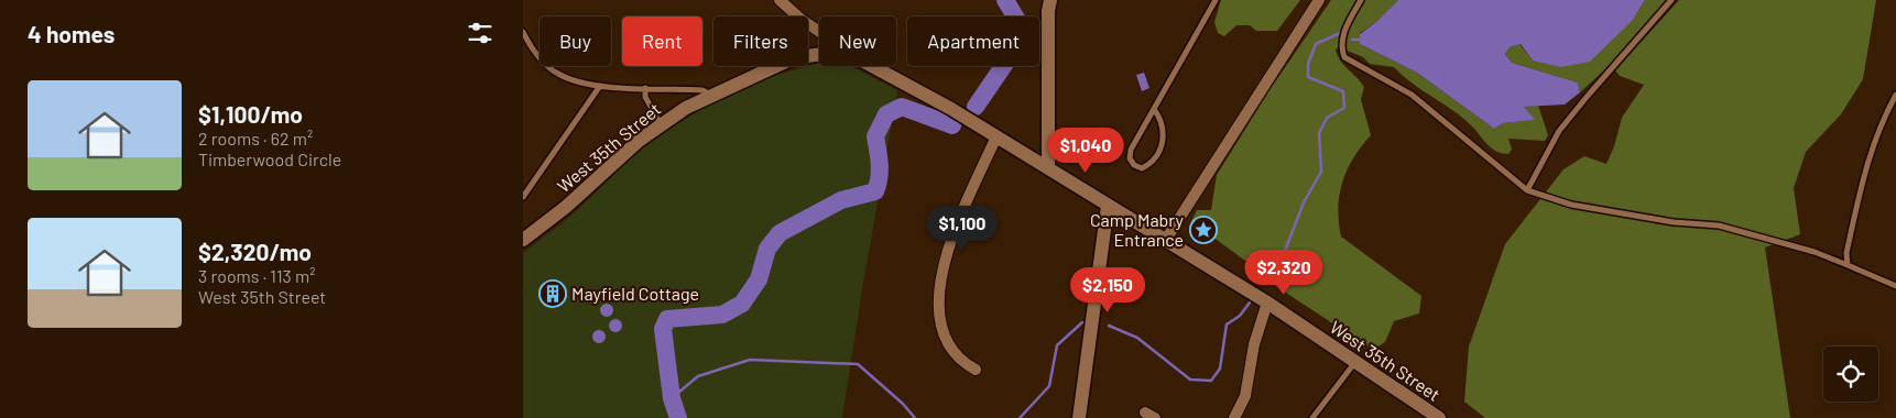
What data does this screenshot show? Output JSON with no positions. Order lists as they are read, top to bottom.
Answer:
{
  "streets": {
    "street": ["West 35th Street"]
  },
  "places": {
    "place": ["Camp Mabry Entrance"],
    "building": ["Mayfield Cottage"]
  },
  "page": {
    "heading": "4 homes",
    "chip": [
      "Buy",
      "Rent",
      "Filters",
      "New",
      "Apartment"
    ],
    "list": [
      {
        "name": "$1,100/mo",
        "note": "2 rooms · 62 m² · Timberwood Circle"
      },
      {
        "name": "$2,320/mo",
        "note": "3 rooms · 113 m² · West 35th Street"
      }
    ],
    "price": [
      "$1,040",
      "$1,100",
      "$2,320",
      "$2,150"
    ]
  }
}
